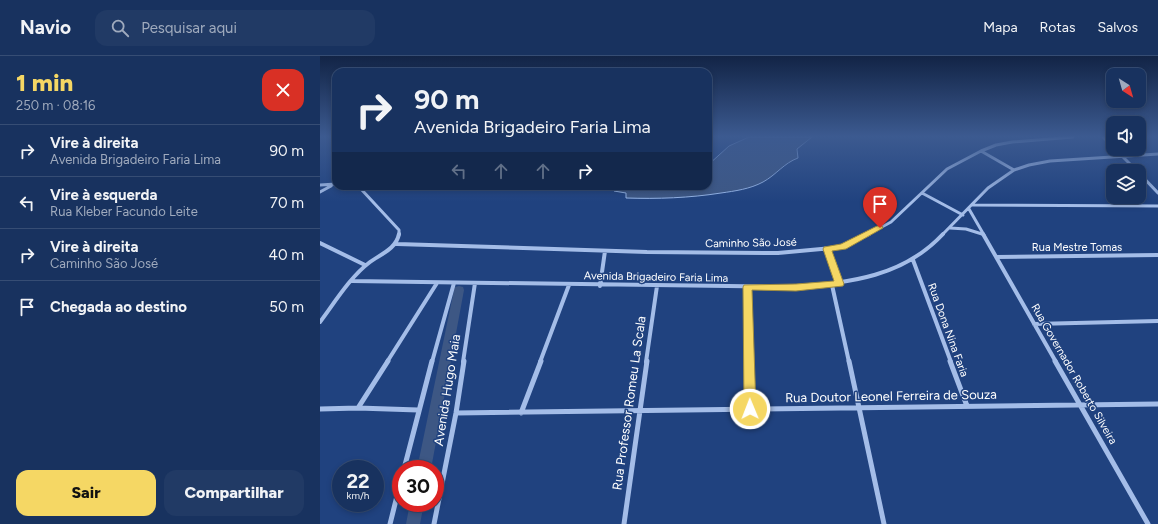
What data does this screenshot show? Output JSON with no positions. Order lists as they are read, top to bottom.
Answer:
{
  "streets": {
    "street": [
      "Caminho São José",
      "Rua Mestre Tomas",
      "Avenida Brigadeiro Faria Lima",
      "Rua Dona Nina Faria",
      "Rua Governador Roberto Silveira",
      "Avenida Hugo Maia",
      "Rua Doutor Leonel Ferreira de Souza",
      "Rua Professor Romeu La Scala"
    ]
  },
  "crossings": [
    ["Rua Mestre Tomas", "Rua Governador Roberto Silveira"],
    ["Avenida Brigadeiro Faria Lima", "Rua Dona Nina Faria"],
    ["Avenida Brigadeiro Faria Lima", "Rua Governador Roberto Silveira"],
    ["Avenida Brigadeiro Faria Lima", "Avenida Hugo Maia"],
    ["Avenida Brigadeiro Faria Lima", "Rua Professor Romeu La Scala"],
    ["Rua Dona Nina Faria", "Rua Doutor Leonel Ferreira de Souza"],
    ["Rua Governador Roberto Silveira", "Rua Doutor Leonel Ferreira de Souza"],
    ["Avenida Hugo Maia", "Rua Doutor Leonel Ferreira de Souza"],
    ["Rua Doutor Leonel Ferreira de Souza", "Rua Professor Romeu La Scala"]
  ],
  "north": "bottom right",
  "page": {
    "header": "Navio",
    "search": "Pesquisar aqui",
    "nav": ["Mapa", "Rotas", "Salvos"],
    "heading": ["1 min", "250 m · 08:16"],
    "turn": ["90 m", "Avenida Brigadeiro Faria Lima"],
    "list": [
      {
        "name": "Vire à direita",
        "note": "Avenida Brigadeiro Faria Lima",
        "value": "90 m"
      },
      {
        "name": "Vire à esquerda",
        "note": "Rua Kleber Facundo Leite",
        "value": "70 m"
      },
      {
        "name": "Vire à direita",
        "note": "Caminho São José",
        "value": "40 m"
      },
      {
        "name": "Chegada ao destino",
        "value": "50 m"
      }
    ],
    "speed": "22 km/h",
    "limit": "30",
    "buttons": ["Sair", "Compartilhar"]
  }
}
